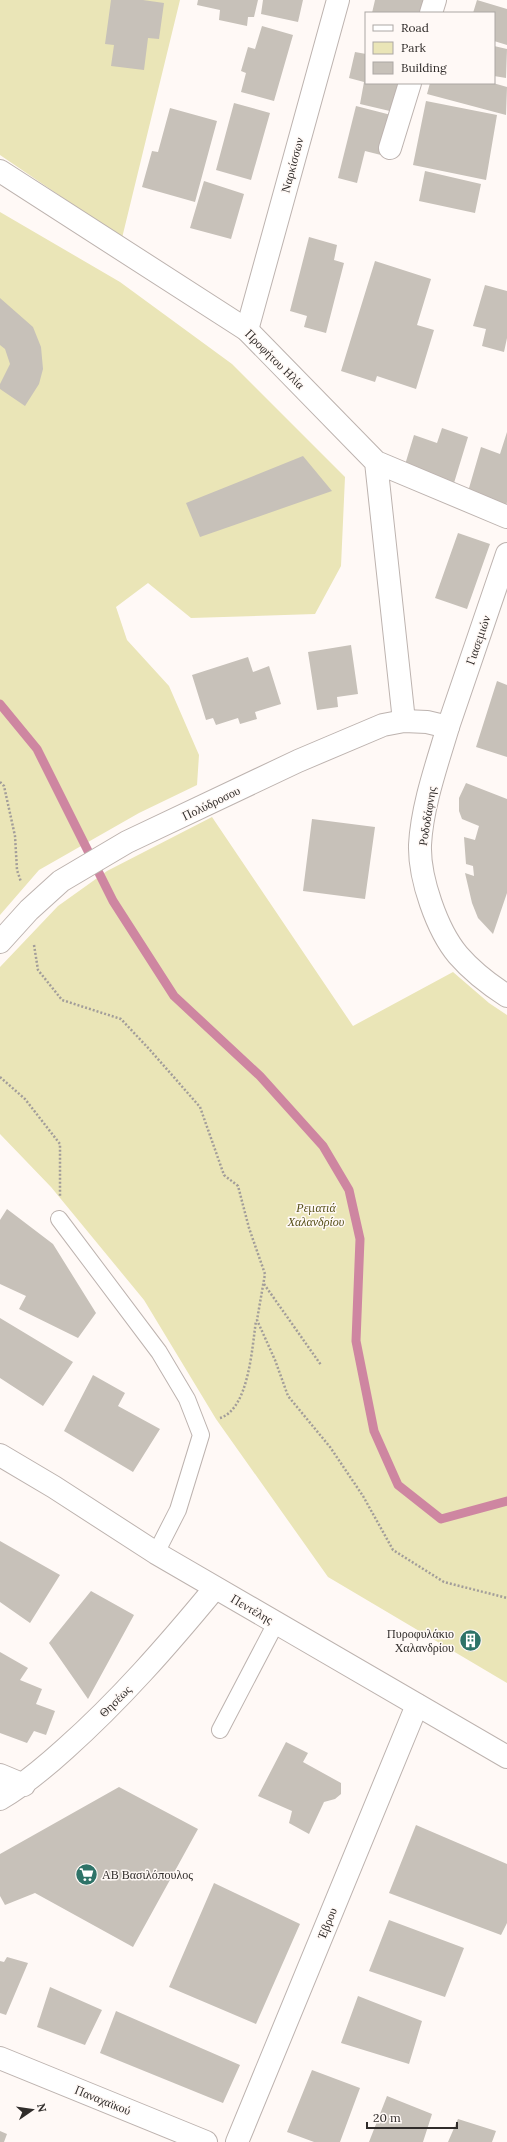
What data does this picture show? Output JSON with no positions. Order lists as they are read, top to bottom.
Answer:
{
  "streets": {
    "street": [
      "Ναρκίσσων",
      "Προφήτου Ηλία",
      "Γιασεμιών",
      "Πολύδροσου",
      "Ροδοδάφνης",
      "Πεντέλης",
      "Θησέως",
      "Έβρου",
      "Παναχαϊκού"
    ]
  },
  "crossings": [
    ["Ναρκίσσων", "Προφήτου Ηλία"],
    ["Γιασεμιών", "Πολύδροσου"],
    ["Γιασεμιών", "Ροδοδάφνης"],
    ["Πολύδροσου", "Ροδοδάφνης"],
    ["Πεντέλης", "Θησέως"],
    ["Πεντέλης", "Έβρου"]
  ],
  "parks": ["Ρεματιά Χαλανδρίου"],
  "places": {
    "building": ["Πυροφυλάκιο Χαλανδρίου"],
    "supermarket": ["ΑΒ Βασιλόπουλος"]
  },
  "legend": ["Road", "Park", "Building"],
  "scale_bar": "20 m",
  "north": "right"
}
